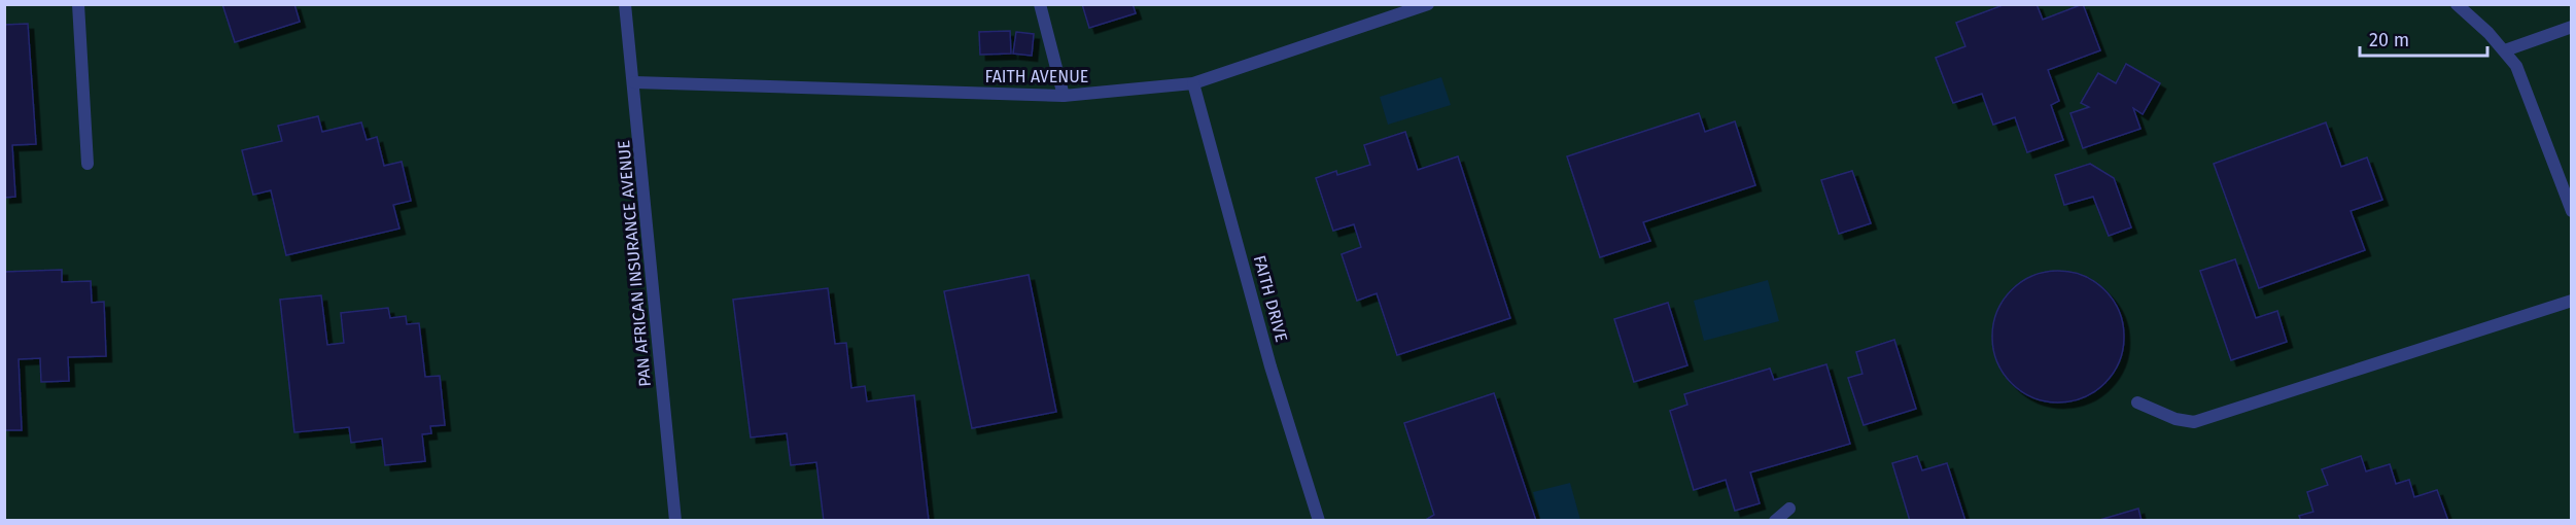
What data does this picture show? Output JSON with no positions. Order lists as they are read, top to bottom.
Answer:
{
  "streets": {
    "street": ["FAITH AVENUE", "PAN AFRICAN INSURANCE AVENUE", "FAITH DRIVE"]
  },
  "crossings": [
    ["FAITH AVENUE", "PAN AFRICAN INSURANCE AVENUE"],
    ["FAITH AVENUE", "FAITH DRIVE"]
  ],
  "scale_bar": "20 m"
}
